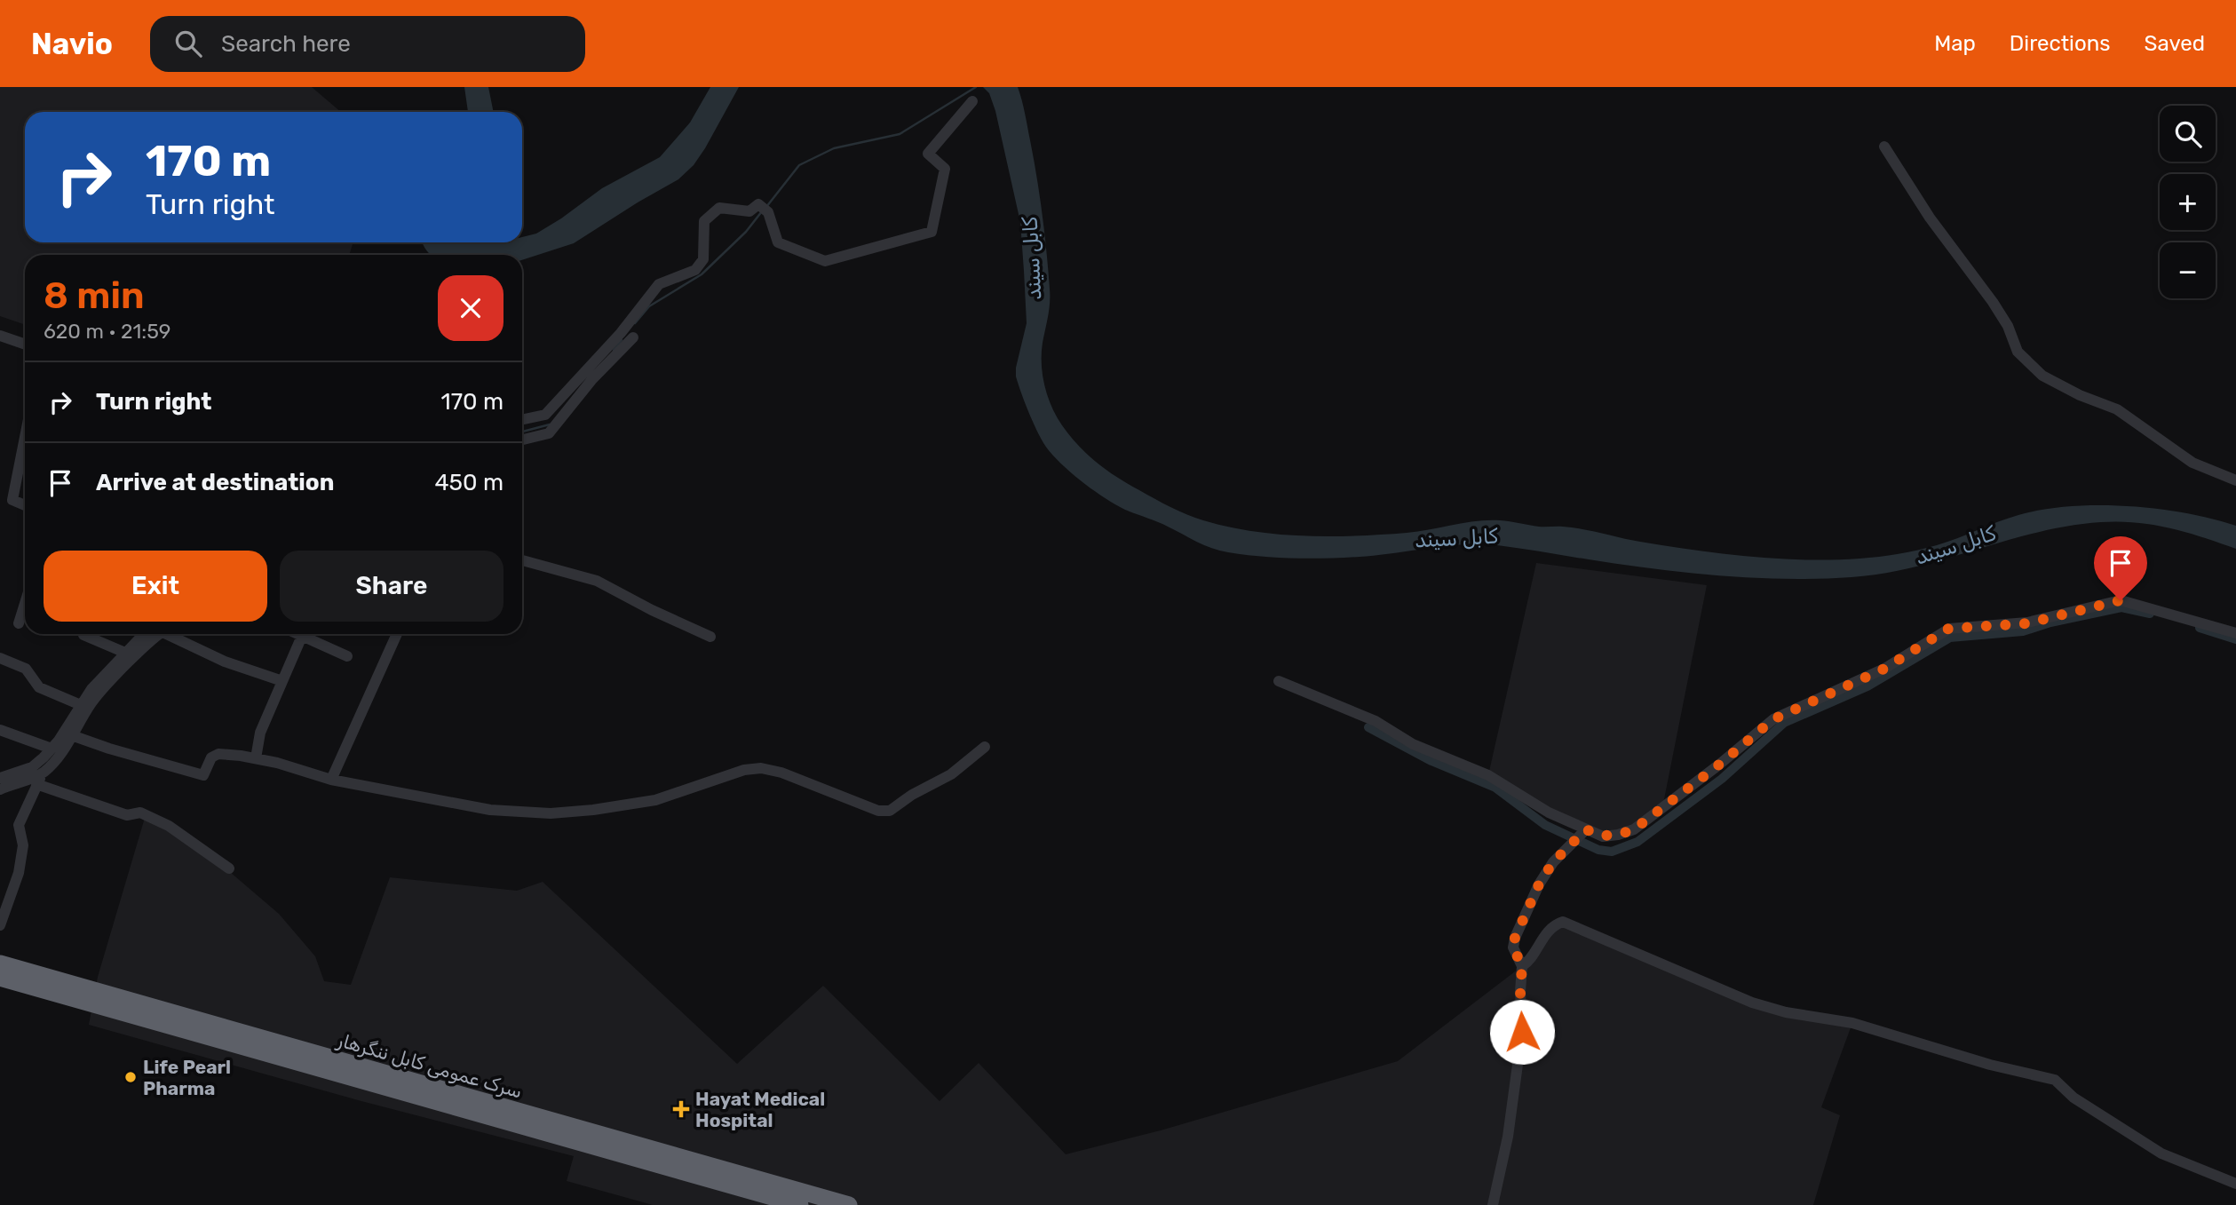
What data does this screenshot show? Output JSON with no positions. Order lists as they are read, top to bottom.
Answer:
{
  "streets": {
    "highway": ["سرک عمومی کابل ننگرهار"]
  },
  "water": ["کابل سيند"],
  "places": {
    "other": ["Life Pearl Pharma"],
    "health": ["Hayat Medical Hospital"]
  },
  "page": {
    "header": "Navio",
    "search": "Search here",
    "nav": ["Map", "Directions", "Saved"],
    "map_buttons": ["+", "−"],
    "turn": ["170 m", "Turn right"],
    "heading": ["8 min", "620 m · 21:59"],
    "list": [
      {
        "name": "Turn right",
        "value": "170 m"
      },
      {
        "name": "Arrive at destination",
        "value": "450 m"
      }
    ],
    "buttons": ["Exit", "Share"]
  }
}
